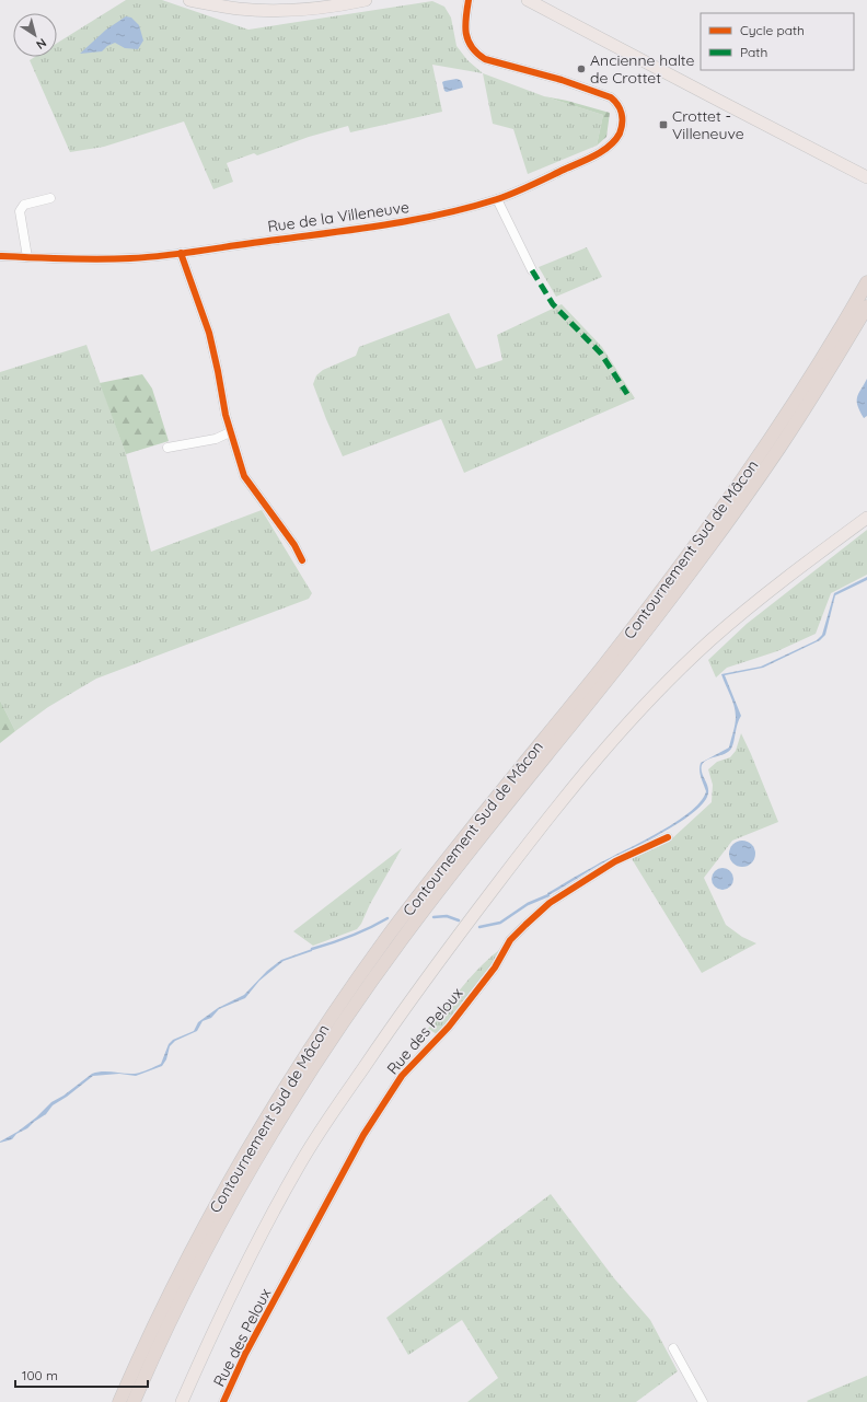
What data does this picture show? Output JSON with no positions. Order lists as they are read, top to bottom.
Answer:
{
  "streets": {
    "highway": ["Contournement Sud de Mâcon"],
    "street": ["Rue de la Villeneuve", "Rue des Peloux"]
  },
  "places": {
    "other": ["Ancienne halte de Crottet"],
    "transit": ["Crottet - Villeneuve"]
  },
  "legend": ["Cycle path", "Path"],
  "scale_bar": "100 m",
  "north": "bottom right"
}
